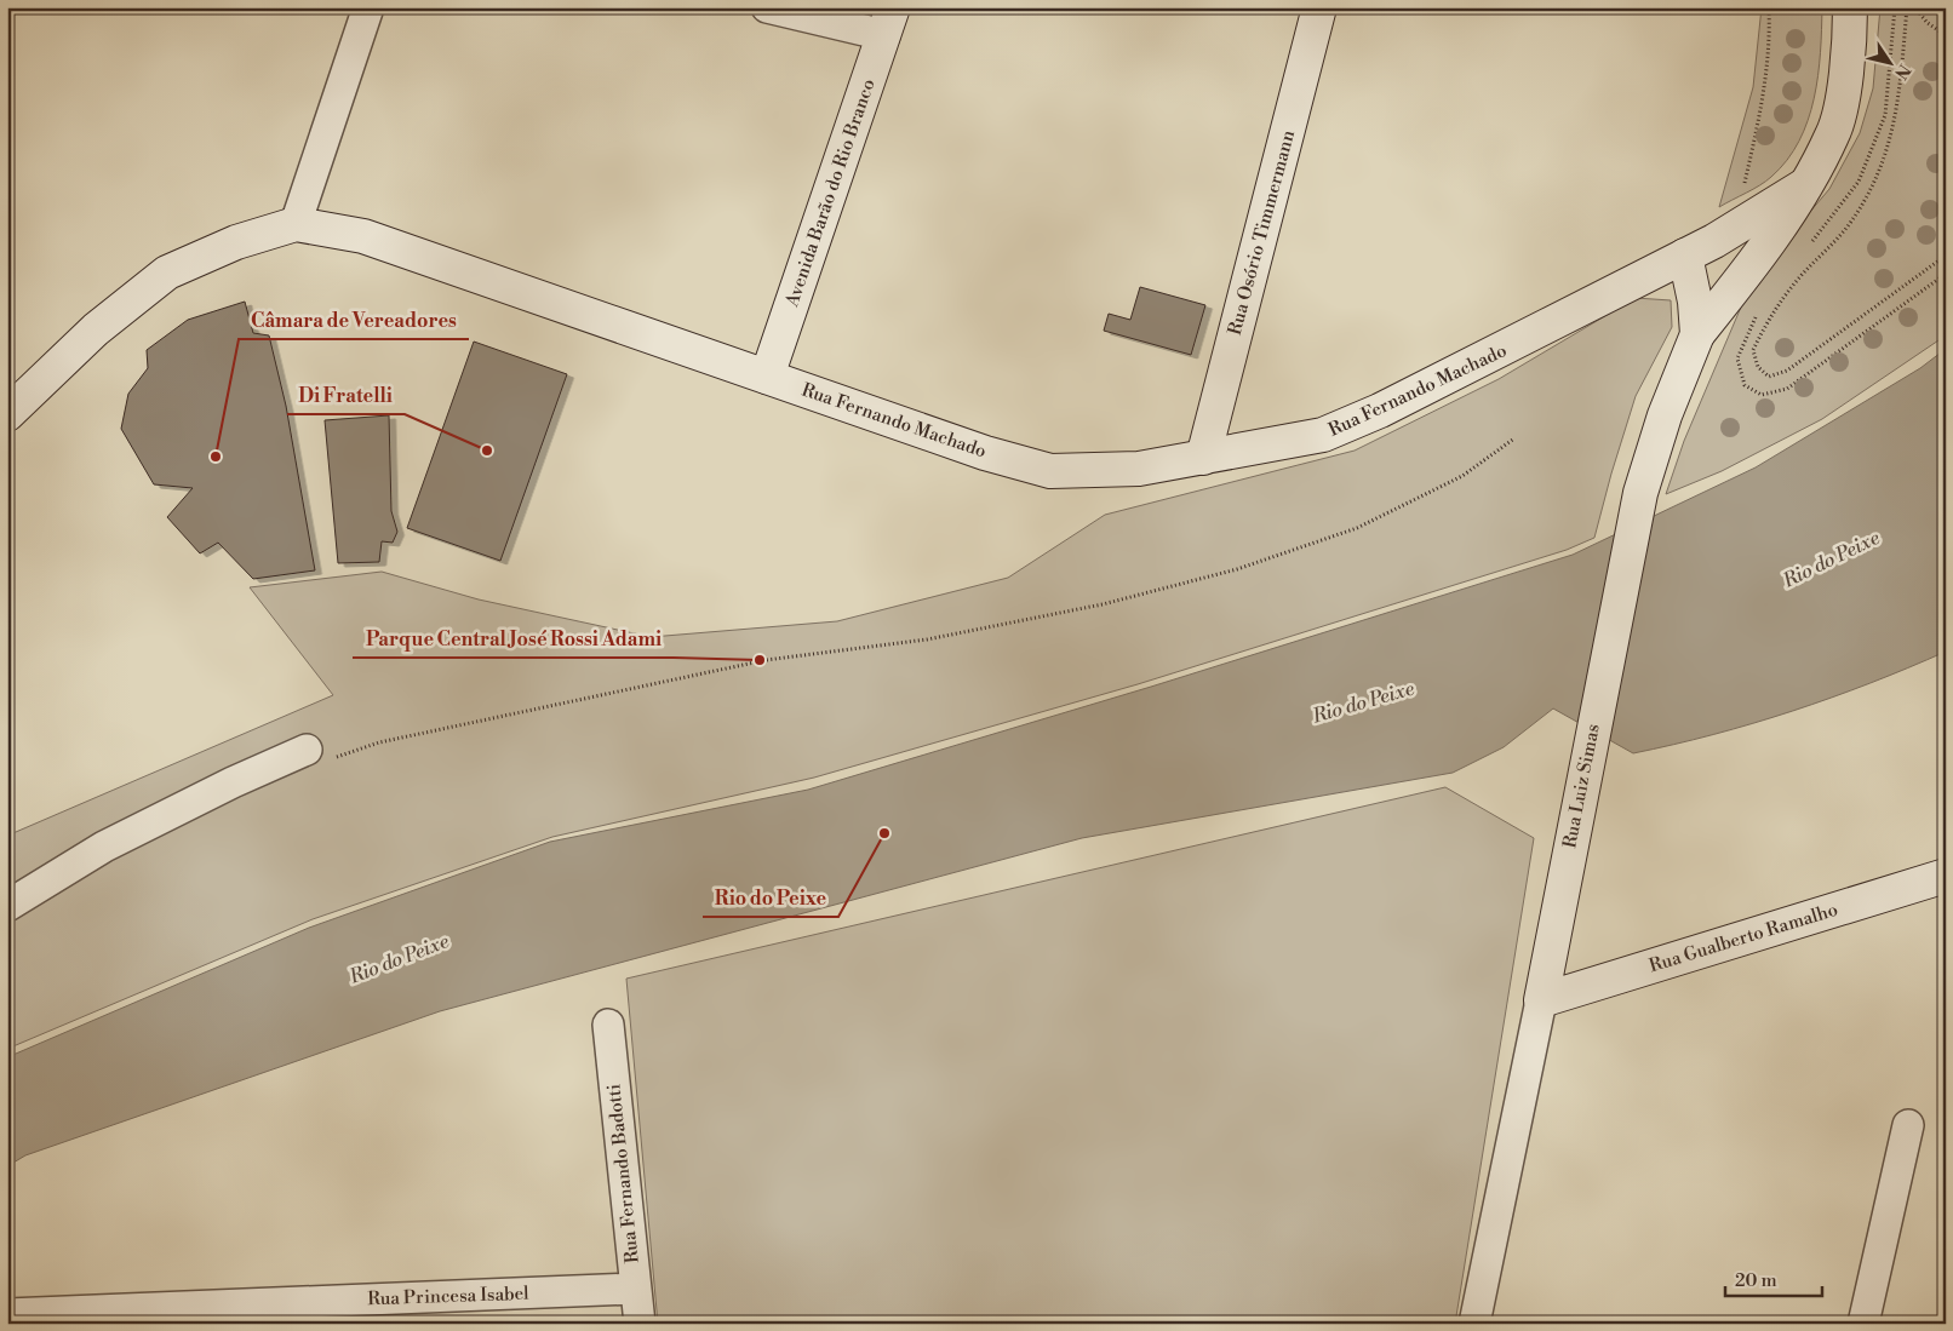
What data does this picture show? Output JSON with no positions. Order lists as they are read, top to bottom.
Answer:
{
  "streets": {
    "main road": [
      "Avenida Barão do Rio Branco",
      "Rua Osório Timmermann",
      "Rua Fernando Machado",
      "Rua Luiz Simas",
      "Rua Gualberto Ramalho"
    ],
    "street": ["Rua Fernando Badotti", "Rua Princesa Isabel"]
  },
  "crossings": [
    ["Avenida Barão do Rio Branco", "Rua Fernando Machado"],
    ["Rua Osório Timmermann", "Rua Fernando Machado"],
    ["Rua Fernando Machado", "Rua Luiz Simas"],
    ["Rua Luiz Simas", "Rua Gualberto Ramalho"],
    ["Rua Fernando Badotti", "Rua Princesa Isabel"]
  ],
  "water": ["Rio do Peixe"],
  "places": [
    "Di Fratelli",
    "Câmara de Vereadores",
    "Parque Central José Rossi Adami",
    "Rio do Peixe"
  ],
  "scale_bar": "20 m",
  "north": "bottom right"
}
